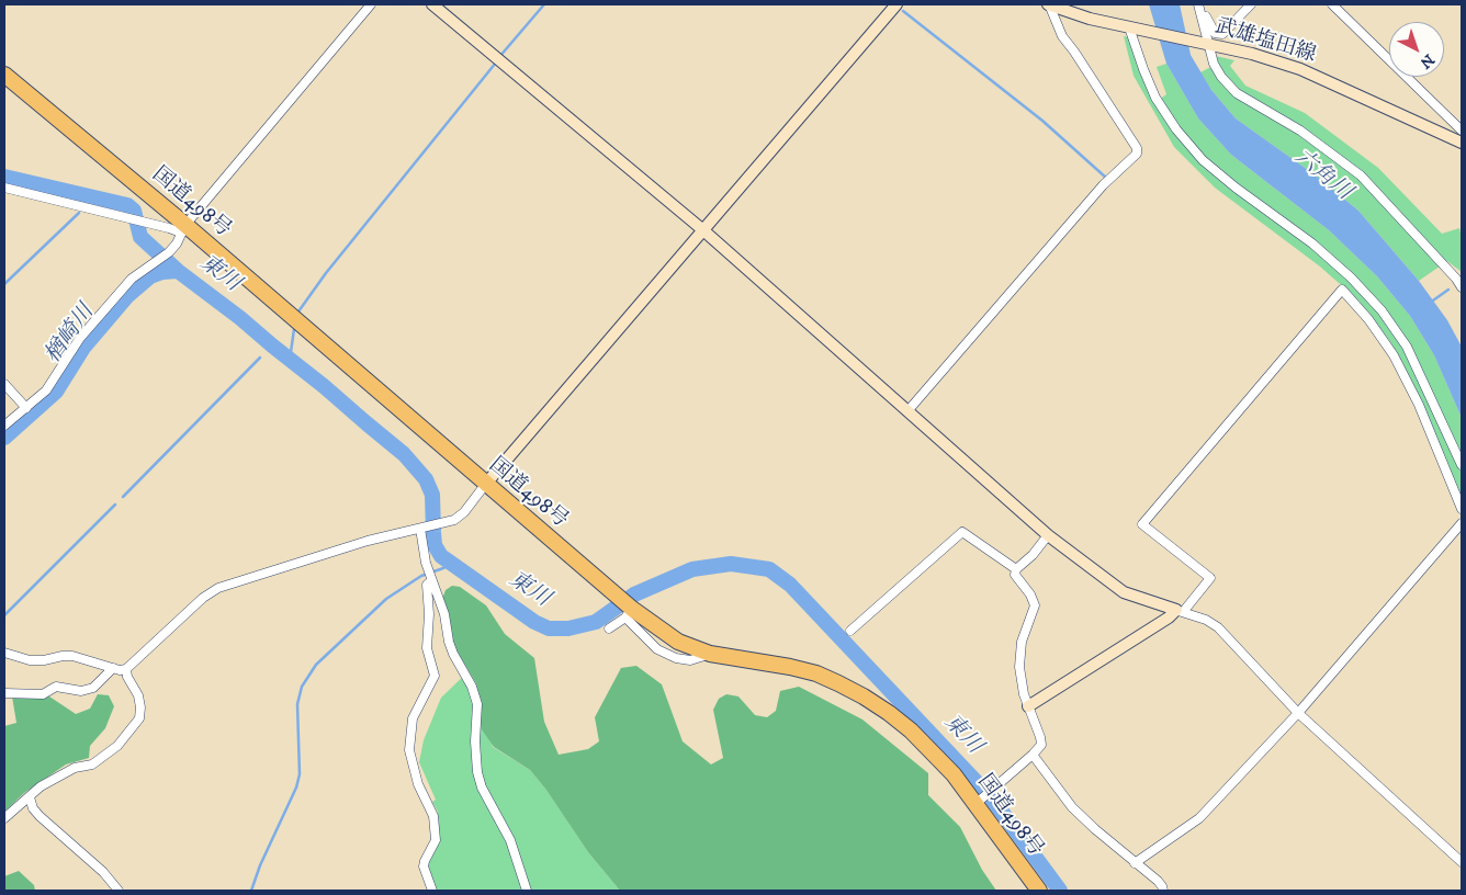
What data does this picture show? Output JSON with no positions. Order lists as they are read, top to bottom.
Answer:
{
  "streets": {
    "highway": ["国道498号"],
    "street": ["武雄塩田線"]
  },
  "water": ["六角川", "東川", "楢崎川"],
  "north": "bottom right"
}
